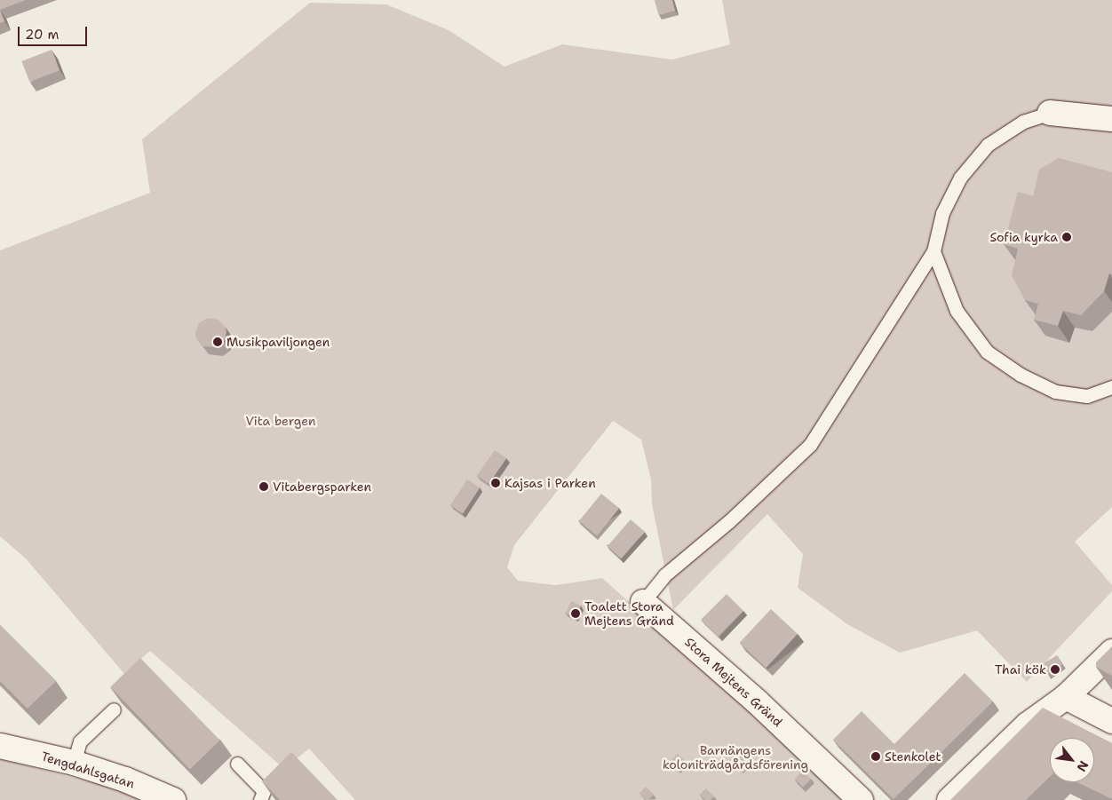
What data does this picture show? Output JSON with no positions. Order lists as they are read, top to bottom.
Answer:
{
  "streets": {
    "street": ["Stora Mejtens Gränd", "Tengdahlsgatan"]
  },
  "parks": ["Vita bergen", "Barnängens koloniträdgårdsförening"],
  "places": [
    "Sofia kyrka",
    "Musikpaviljongen",
    "Kajsas i Parken",
    "Vitabergsparken",
    "Toalett Stora Mejtens Gränd",
    "Thai kök",
    "Stenkolet"
  ],
  "scale_bar": "20 m",
  "north": "bottom right"
}
